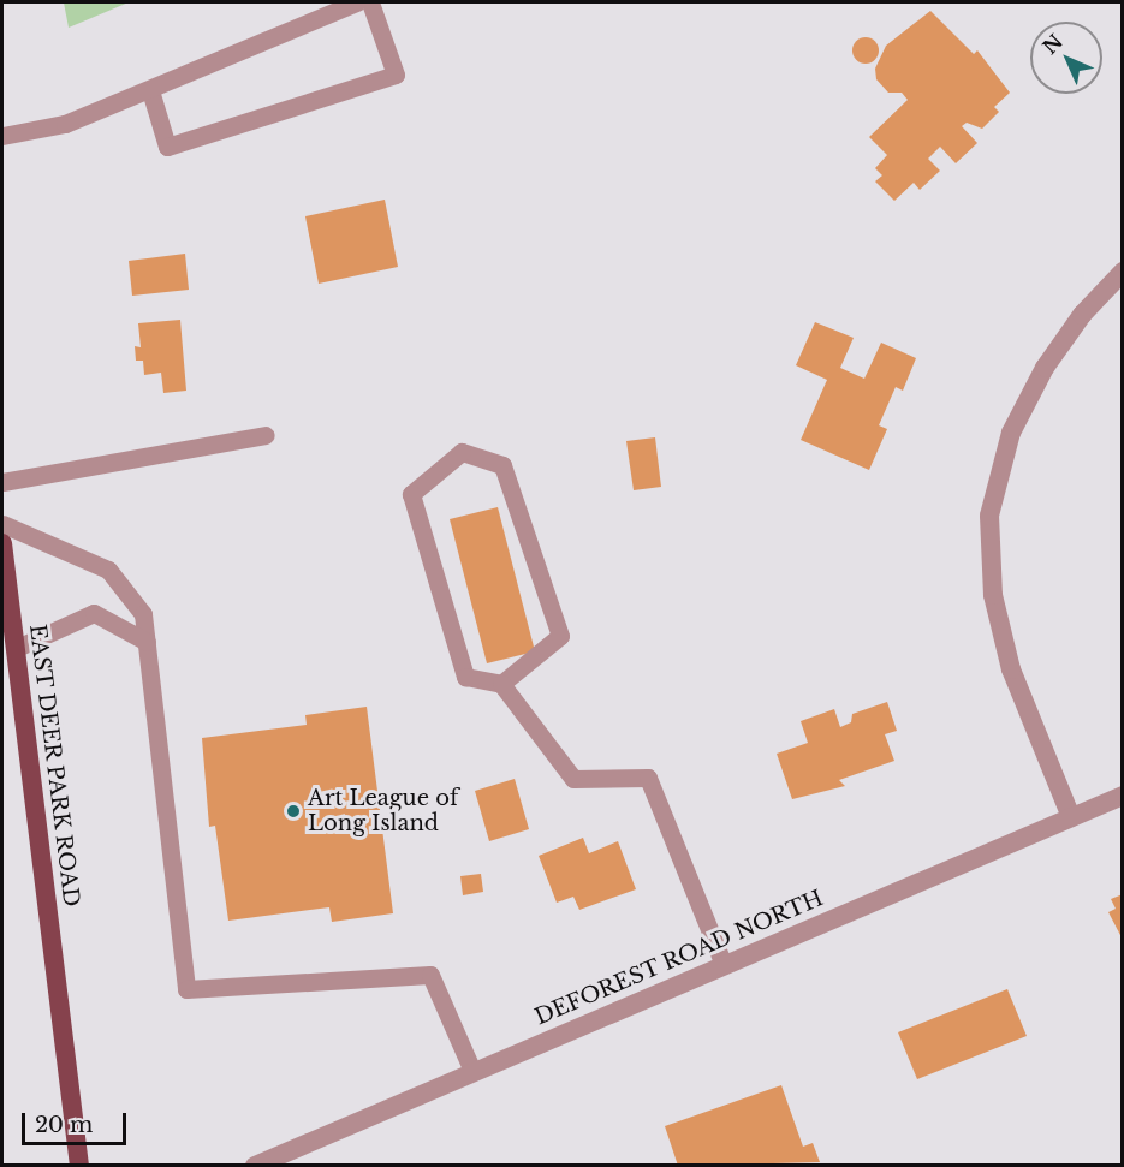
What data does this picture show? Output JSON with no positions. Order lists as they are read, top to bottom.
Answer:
{
  "streets": {
    "main road": ["EAST DEER PARK ROAD"],
    "street": ["DEFOREST ROAD NORTH"]
  },
  "places": ["Art League of Long Island"],
  "scale_bar": "20 m",
  "north": "top left"
}
